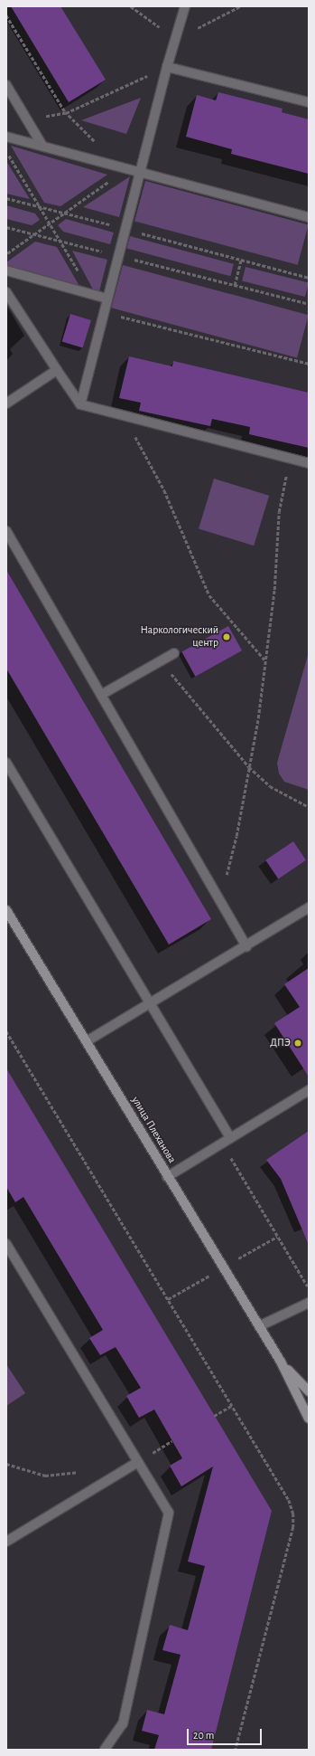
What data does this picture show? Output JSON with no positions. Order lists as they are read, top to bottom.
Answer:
{
  "streets": {
    "main road": ["улица Плеханова"]
  },
  "places": ["Наркологический центр", "ДПЭ"],
  "scale_bar": "20 m"
}
